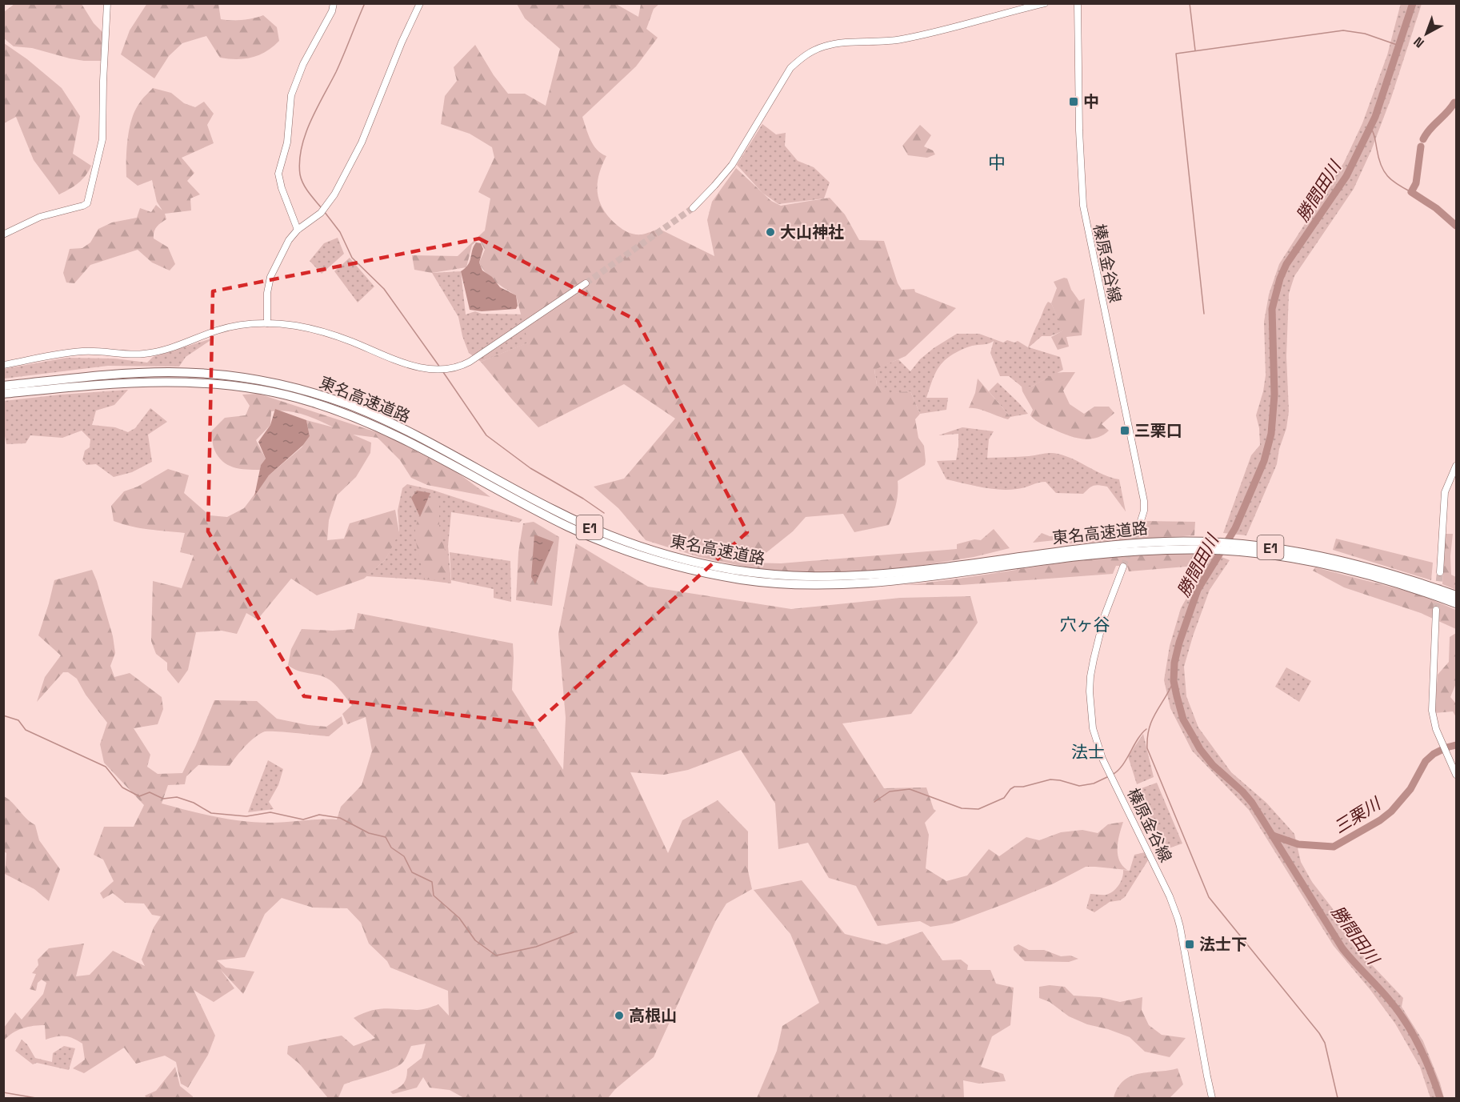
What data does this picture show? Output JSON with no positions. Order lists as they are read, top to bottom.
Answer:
{
  "streets": {
    "highway": ["東名高速道路", "E1"],
    "street": ["榛原金谷線"]
  },
  "districts": ["中", "穴ヶ谷", "法士"],
  "water": ["勝間田川", "三栗川"],
  "places": {
    "transit": ["中", "三栗口", "法士下"],
    "other": ["大山神社", "高根山"]
  },
  "north": "bottom left"
}
